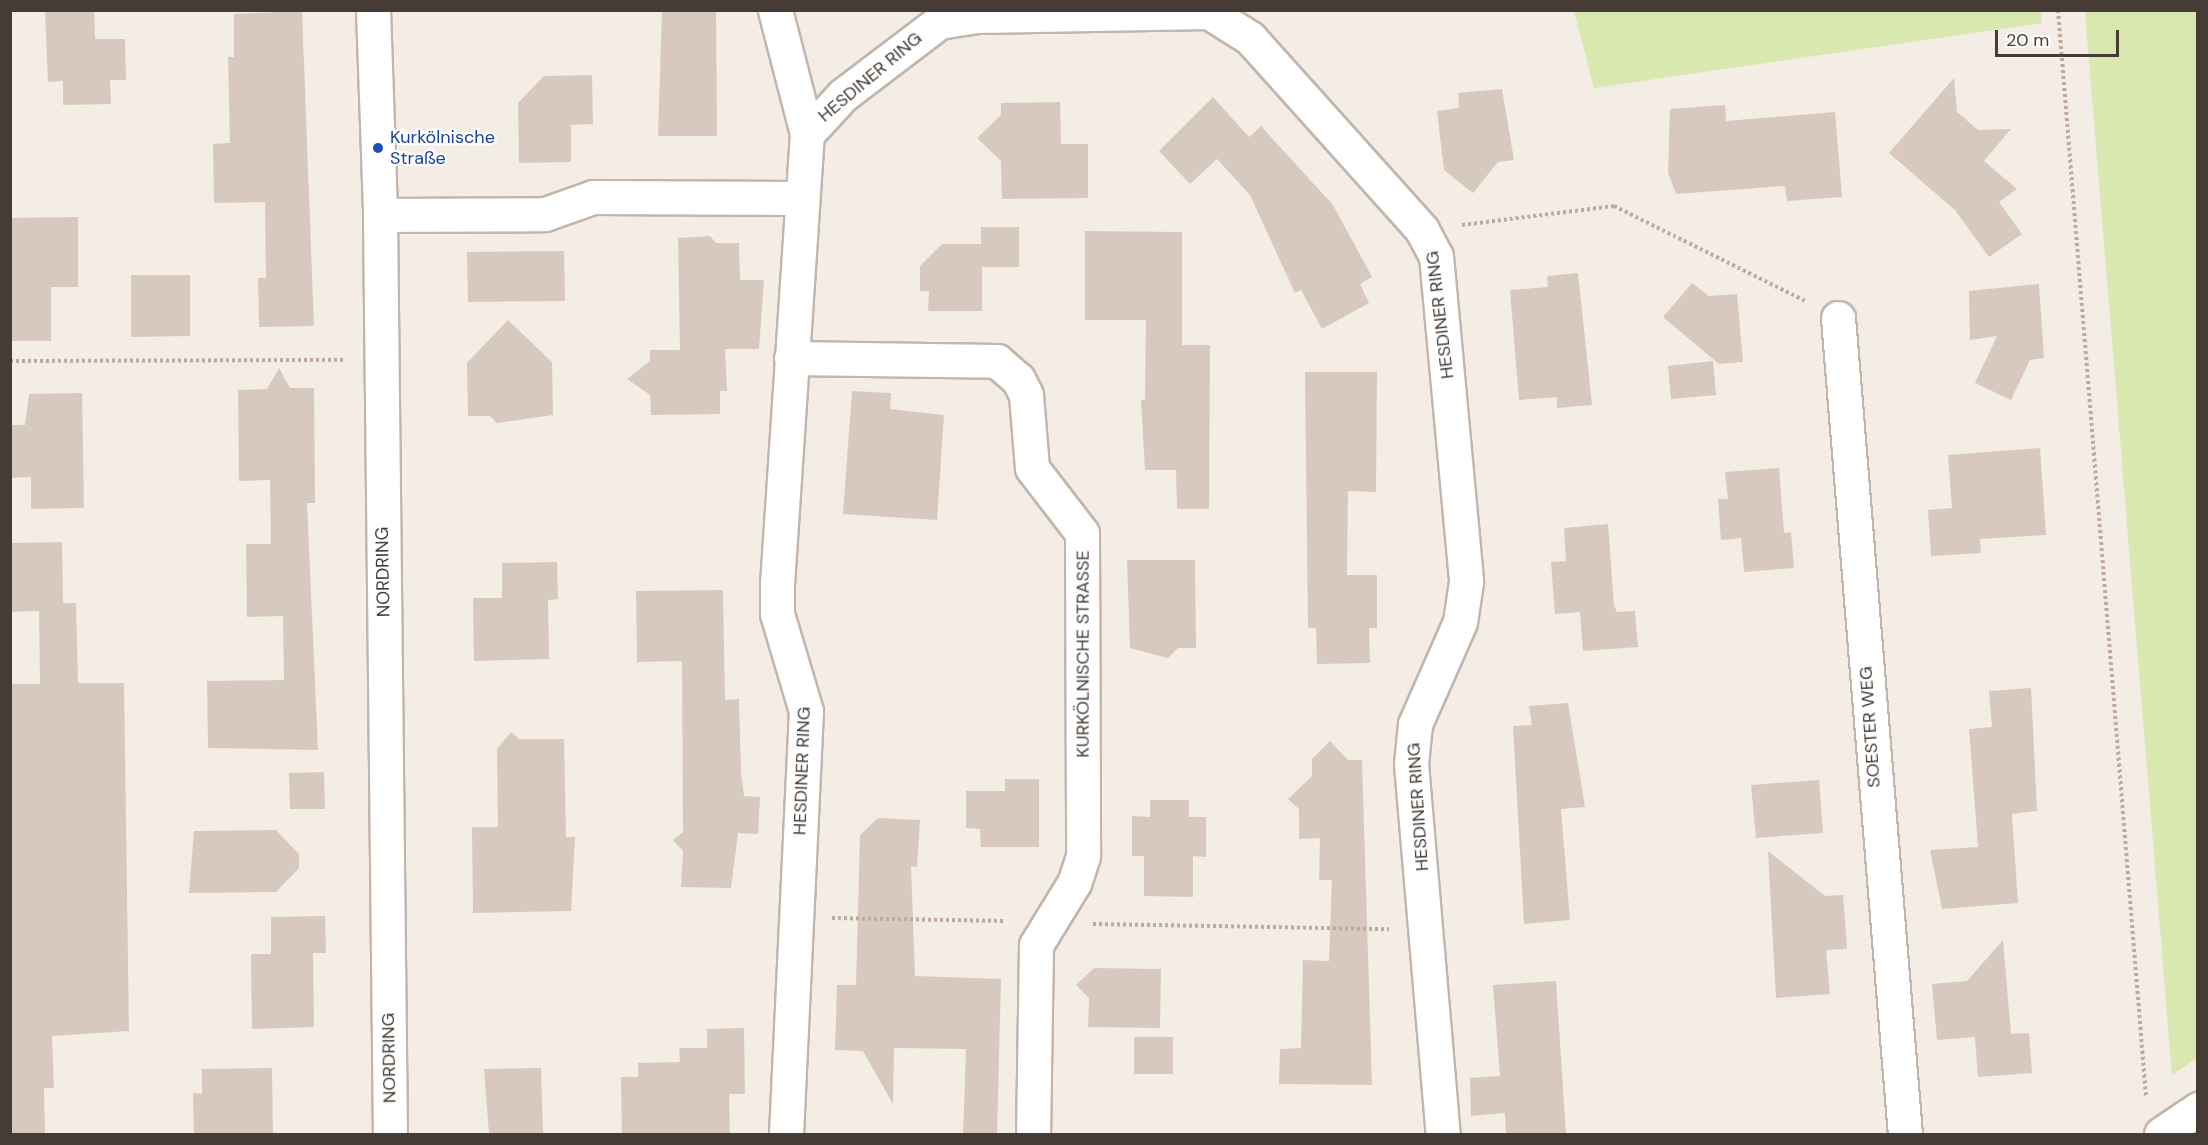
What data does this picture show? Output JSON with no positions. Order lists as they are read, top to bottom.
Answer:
{
  "streets": {
    "street": [
      "HESDINER RING",
      "NORDRING",
      "KURKÖLNISCHE STRASSE",
      "SOESTER WEG"
    ]
  },
  "crossings": [
    ["HESDINER RING", "KURKÖLNISCHE STRASSE"]
  ],
  "places": ["Kurkölnische Straße"],
  "scale_bar": "20 m"
}
